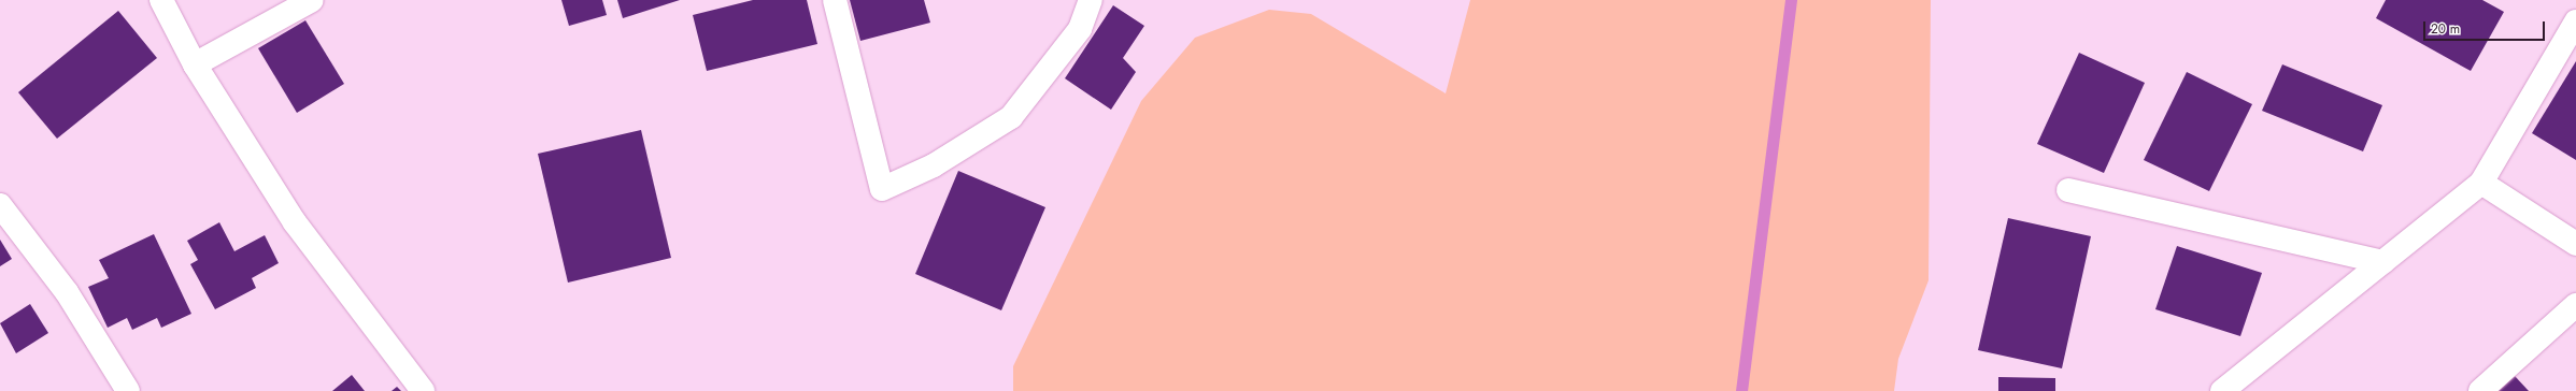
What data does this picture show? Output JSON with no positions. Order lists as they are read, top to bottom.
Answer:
{
  "scale_bar": "20 m"
}
